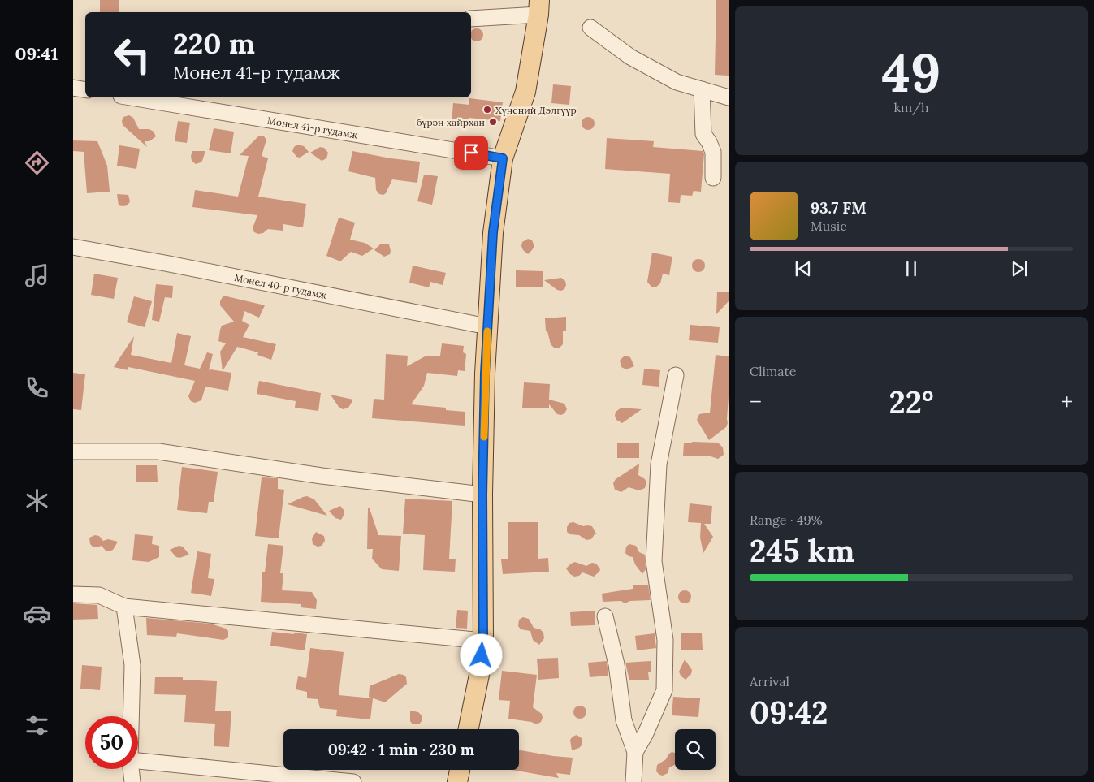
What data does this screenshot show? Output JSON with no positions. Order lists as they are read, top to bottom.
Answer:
{
  "streets": {
    "street": ["Монел 41-р гудамж", "Монел 40-р гудамж"]
  },
  "places": ["Хүнсний Дэлгүүр", "бүрэн хайрхан"],
  "page": {
    "tabs": "09:41",
    "tile": [
      ["49", "km/h"],
      "Climate",
      ["Range · 49%", "245 km"],
      ["Arrival", "09:42"]
    ],
    "turn": ["220 m", "Монел 41-р гудамж"],
    "song": ["93.7 FM", "Music"],
    "heat": ["−", "22°", "+"],
    "limit": "50",
    "trip": "09:42 · 1 min · 230 m"
  }
}
